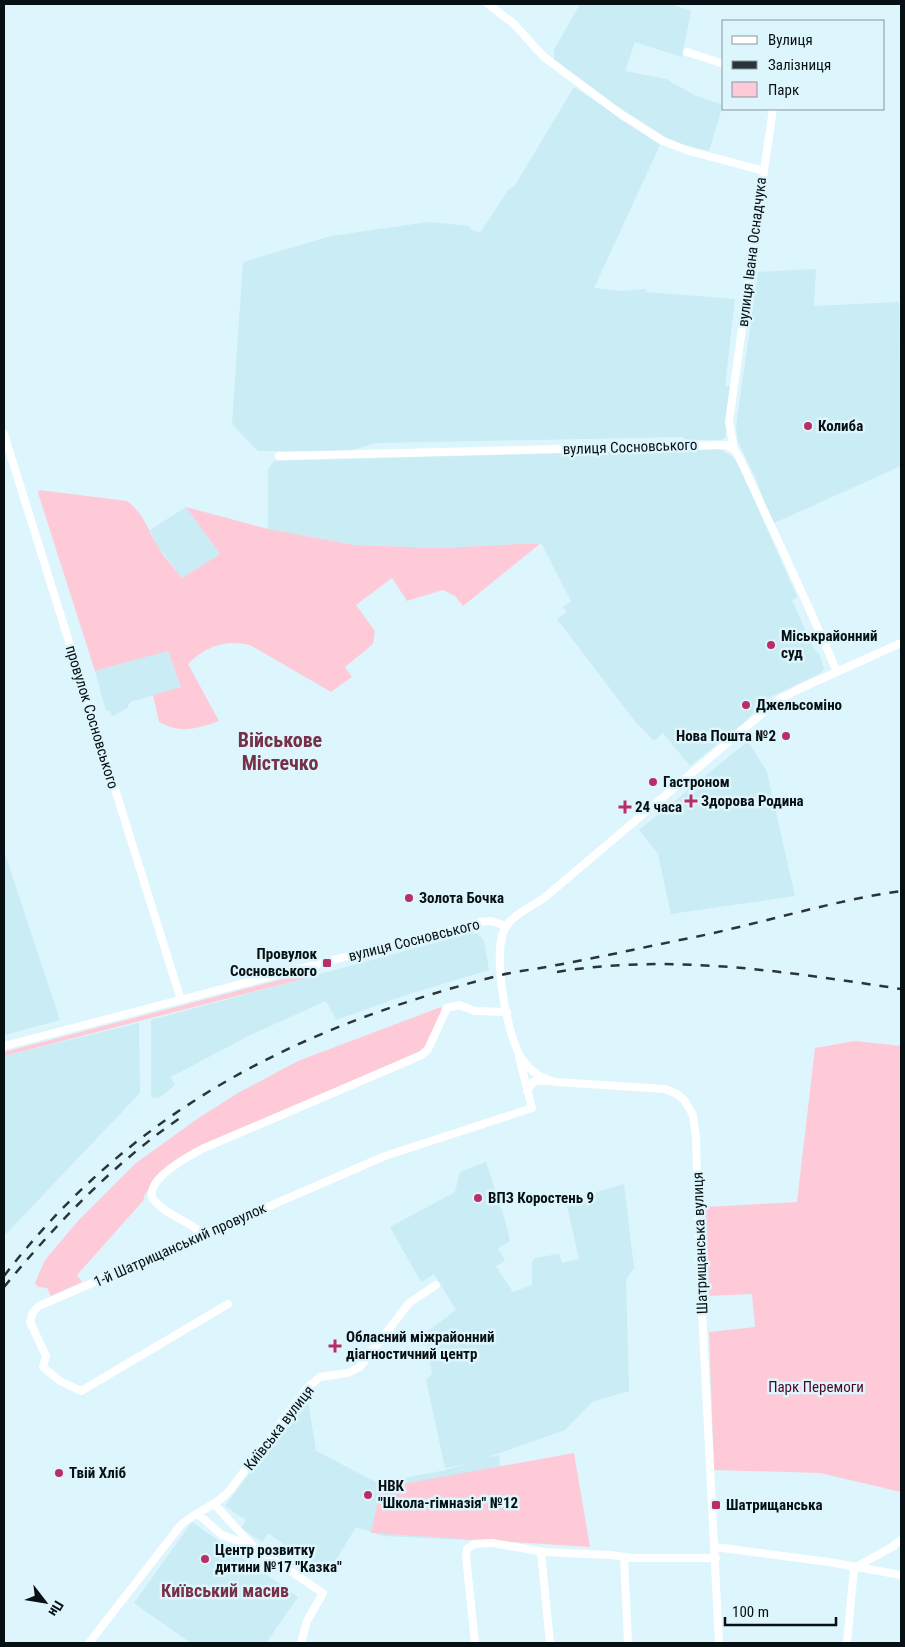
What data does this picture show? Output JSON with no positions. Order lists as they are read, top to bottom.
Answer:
{
  "streets": {
    "street": [
      "вулиця Івана Оснадчука",
      "вулиця Сосновського",
      "провулок Сосновського",
      "Шатрищанська вулиця",
      "1-й Шатрищанський провулок",
      "Київська вулиця"
    ]
  },
  "crossings": [
    ["вулиця Івана Оснадчука", "вулиця Сосновського"],
    ["вулиця Сосновського", "провулок Сосновського"],
    ["вулиця Сосновського", "Шатрищанська вулиця"],
    ["Шатрищанська вулиця", "1-й Шатрищанський провулок"]
  ],
  "districts": ["Військове Містечко", "Київський масив"],
  "parks": ["Парк Перемоги"],
  "places": {
    "other": [
      "Колиба",
      "Міськрайонний суд",
      "Джельсоміно",
      "Нова Пошта №2",
      "Гастроном",
      "Золота Бочка",
      "ВПЗ Коростень 9",
      "Твій Хліб",
      "НВК \"Школа-гімназія\" №12",
      "Центр розвитку дитини №17 \"Казка\""
    ],
    "health": ["Здорова Родина", "24 часа", "Обласний міжрайонний діагностичний центр"],
    "transit": ["Провулок Сосновського", "Шатрищанська"]
  },
  "legend": ["Вулиця", "Залізниця", "Парк"],
  "scale_bar": "100 m",
  "north": "bottom right"
}
